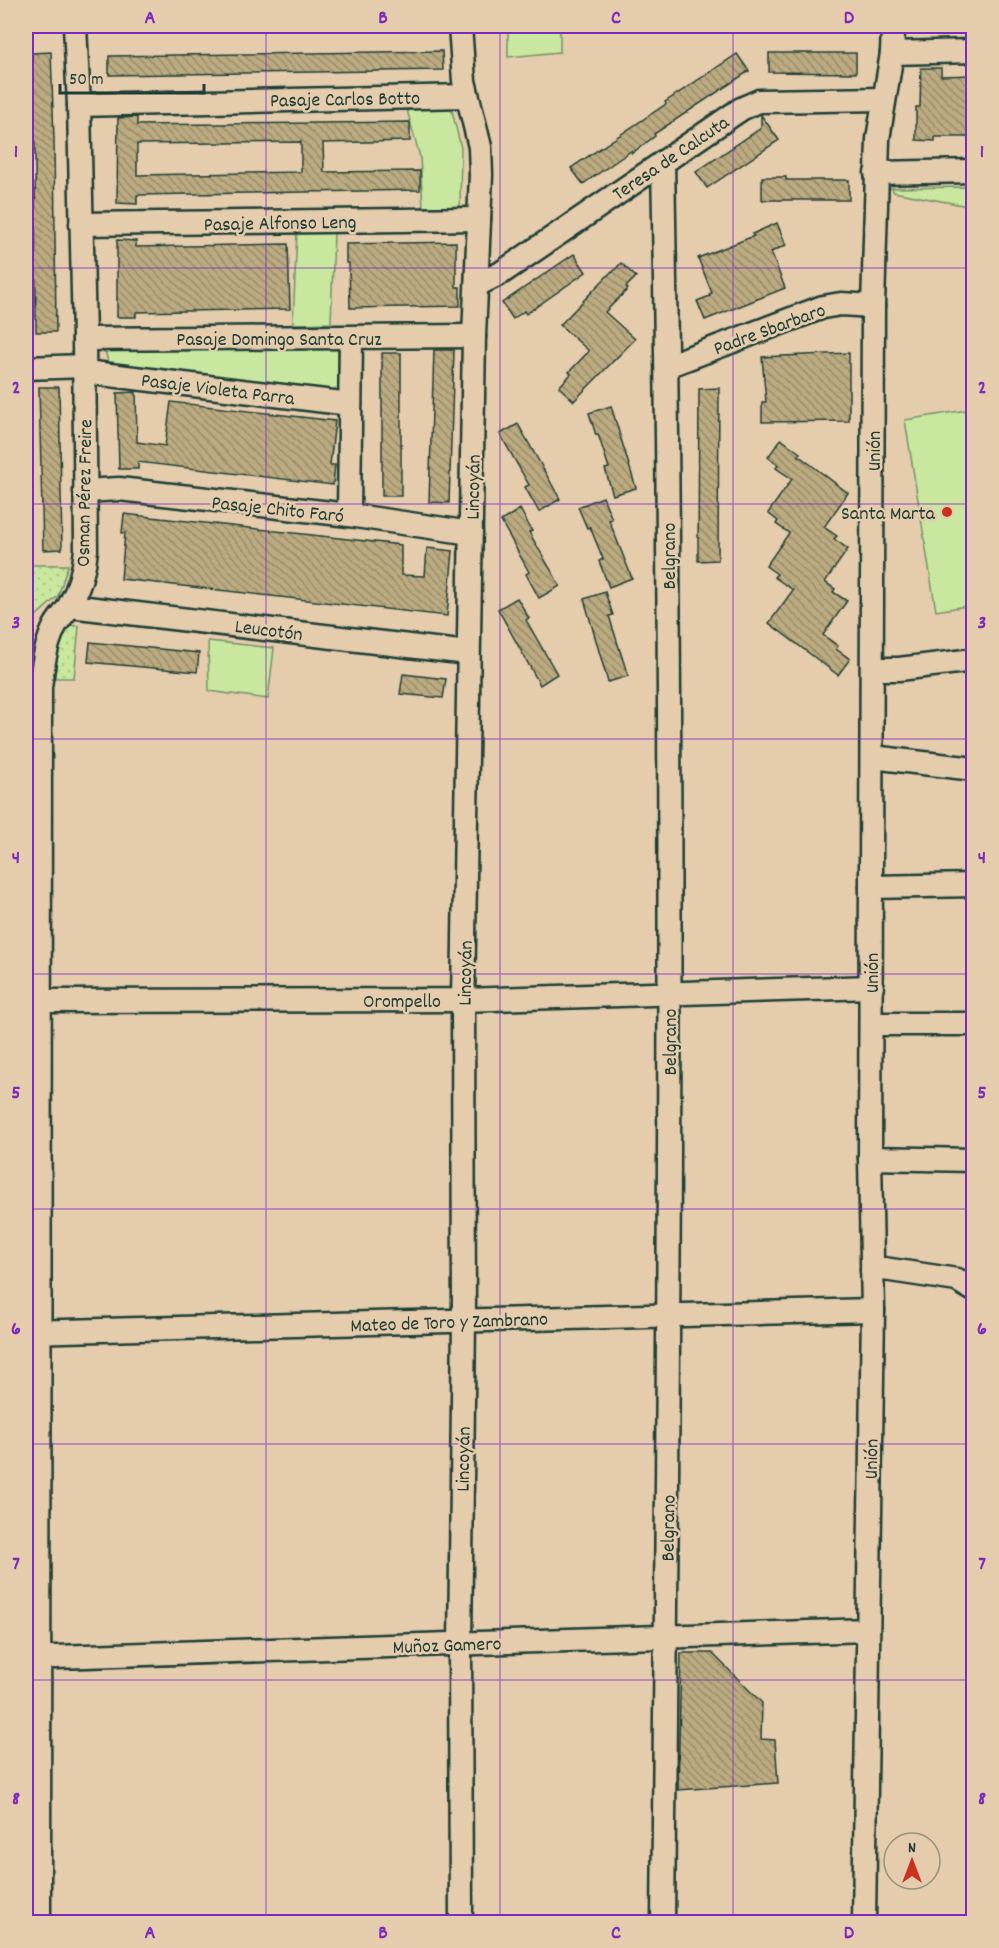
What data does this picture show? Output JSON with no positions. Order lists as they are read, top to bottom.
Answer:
{
  "streets": {
    "street": [
      "Pasaje Carlos Botto",
      "Teresa de Calcuta",
      "Pasaje Alfonso Leng",
      "Padre Sbarbaro",
      "Pasaje Domingo Santa Cruz",
      "Pasaje Violeta Parra",
      "Unión",
      "Lincoyán",
      "Osman Pérez Freire",
      "Pasaje Chito Faró",
      "Belgrano",
      "Leucotón",
      "Orompello",
      "Mateo de Toro y Zambrano",
      "Muñoz Gamero"
    ]
  },
  "crossings": [
    ["Pasaje Carlos Botto", "Lincoyán"],
    ["Pasaje Carlos Botto", "Osman Pérez Freire"],
    ["Teresa de Calcuta", "Unión"],
    ["Teresa de Calcuta", "Lincoyán"],
    ["Teresa de Calcuta", "Belgrano"],
    ["Pasaje Alfonso Leng", "Lincoyán"],
    ["Pasaje Alfonso Leng", "Osman Pérez Freire"],
    ["Padre Sbarbaro", "Unión"],
    ["Padre Sbarbaro", "Belgrano"],
    ["Pasaje Domingo Santa Cruz", "Lincoyán"],
    ["Pasaje Domingo Santa Cruz", "Osman Pérez Freire"],
    ["Pasaje Violeta Parra", "Osman Pérez Freire"],
    ["Unión", "Orompello"],
    ["Unión", "Mateo de Toro y Zambrano"],
    ["Unión", "Muñoz Gamero"],
    ["Lincoyán", "Pasaje Chito Faró"],
    ["Lincoyán", "Leucotón"],
    ["Lincoyán", "Orompello"],
    ["Lincoyán", "Mateo de Toro y Zambrano"],
    ["Lincoyán", "Muñoz Gamero"],
    ["Osman Pérez Freire", "Pasaje Chito Faró"],
    ["Osman Pérez Freire", "Leucotón"],
    ["Osman Pérez Freire", "Orompello"],
    ["Osman Pérez Freire", "Mateo de Toro y Zambrano"],
    ["Osman Pérez Freire", "Muñoz Gamero"],
    ["Belgrano", "Orompello"],
    ["Belgrano", "Mateo de Toro y Zambrano"],
    ["Belgrano", "Muñoz Gamero"]
  ],
  "places": ["Santa Marta"],
  "scale_bar": "50 m",
  "north": "top",
  "grid": {
    "columns": [
      "A",
      "B",
      "C",
      "D"
    ],
    "rows": [
      "1",
      "2",
      "3",
      "4",
      "5",
      "6",
      "7",
      "8"
    ]
  }
}
